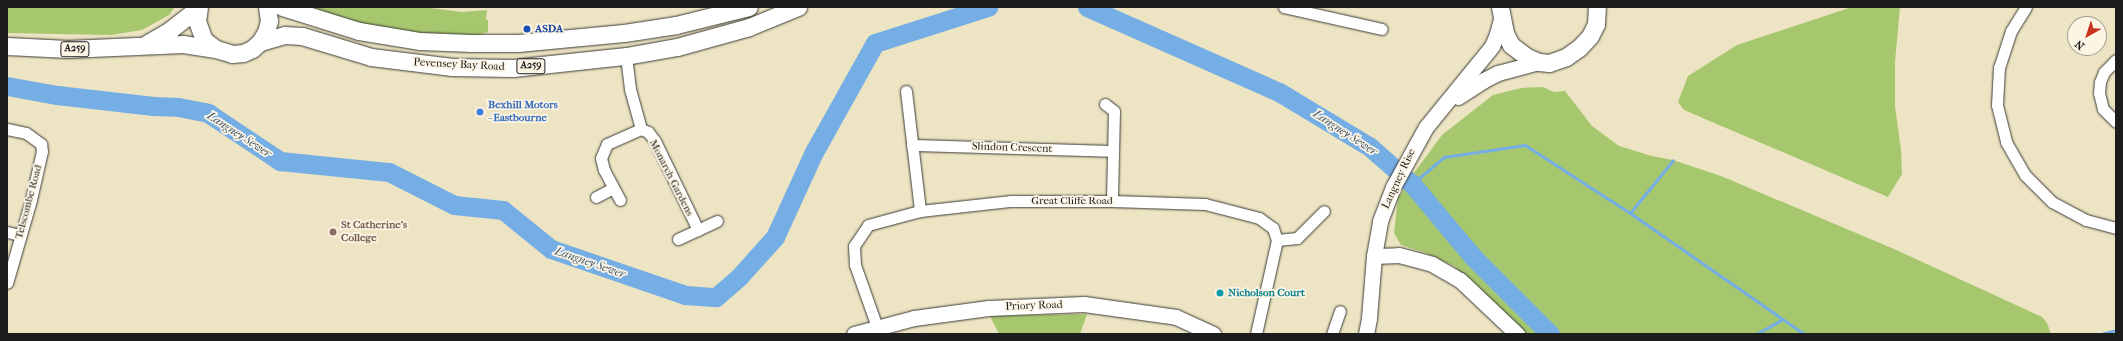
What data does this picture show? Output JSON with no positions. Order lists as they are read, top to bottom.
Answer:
{
  "streets": {
    "main road": ["A259", "Pevensey Bay Road"],
    "street": [
      "Slindon Crescent",
      "Monarch Gardens",
      "Langney Rise",
      "Great Cliffe Road",
      "Telscombe Road",
      "Priory Road"
    ]
  },
  "crossings": [
    ["Pevensey Bay Road", "Monarch Gardens"],
    ["Great Cliffe Road", "Priory Road"]
  ],
  "water": ["Langney Sewer"],
  "places": [
    "ASDA",
    "Bexhill Motors - Eastbourne",
    "St Catherine's College",
    "Nicholson Court"
  ],
  "north": "bottom left"
}
